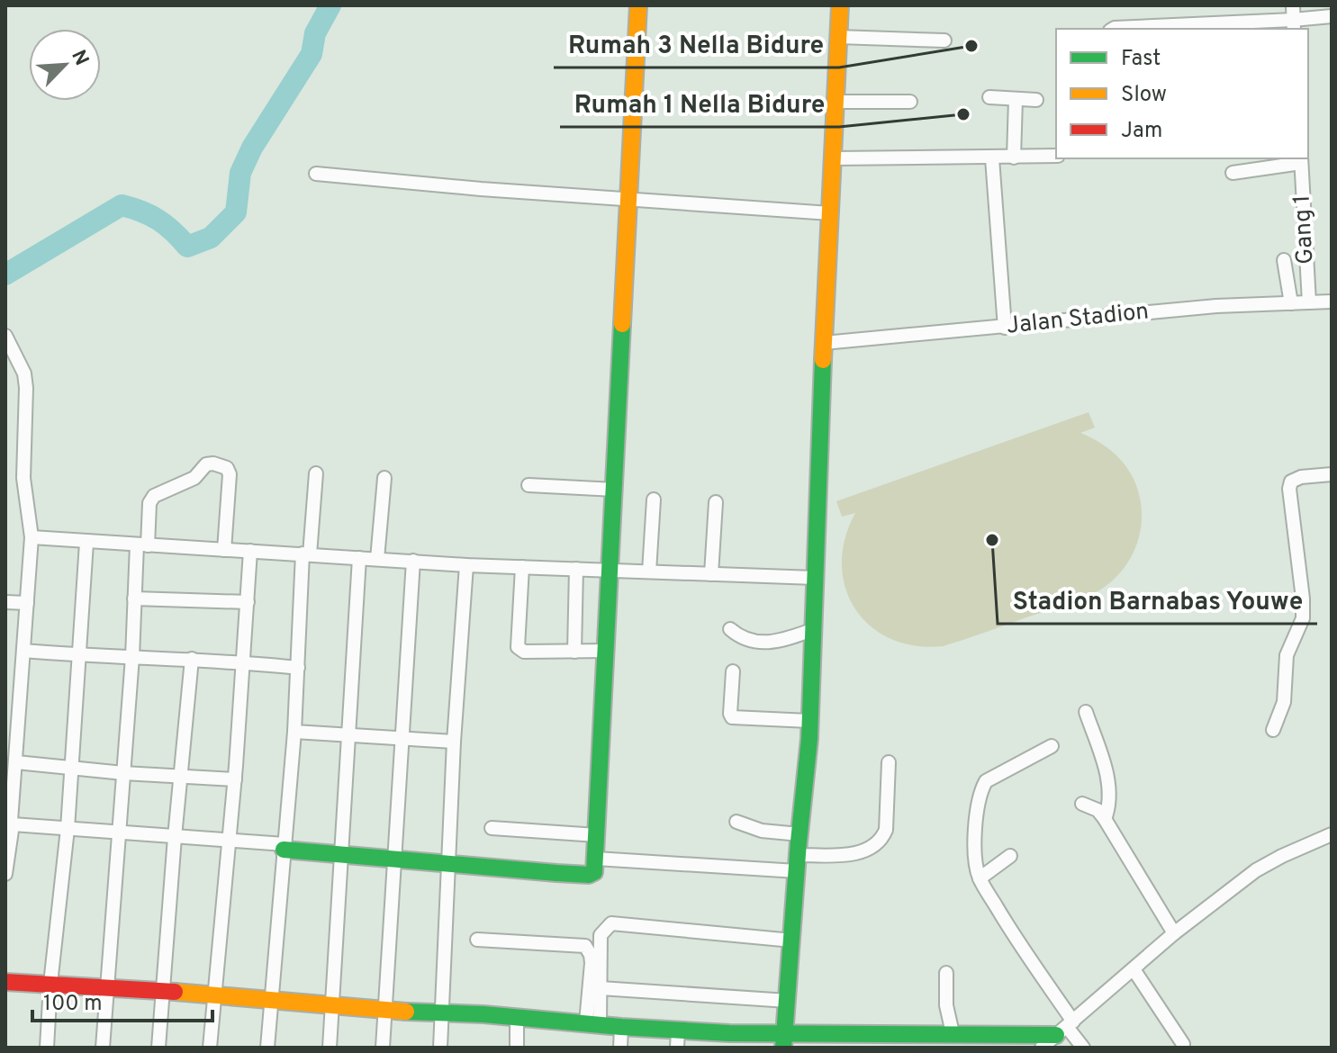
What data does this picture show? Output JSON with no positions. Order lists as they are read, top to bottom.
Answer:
{
  "streets": {
    "street": ["Gang 1", "Jalan Stadion"]
  },
  "crossings": [
    ["Gang 1", "Jalan Stadion"]
  ],
  "places": ["Rumah 3 Nella Bidure", "Rumah 1 Nella Bidure", "Stadion Barnabas Youwe"],
  "legend": ["Fast", "Slow", "Jam"],
  "scale_bar": "100 m",
  "north": "top right"
}
